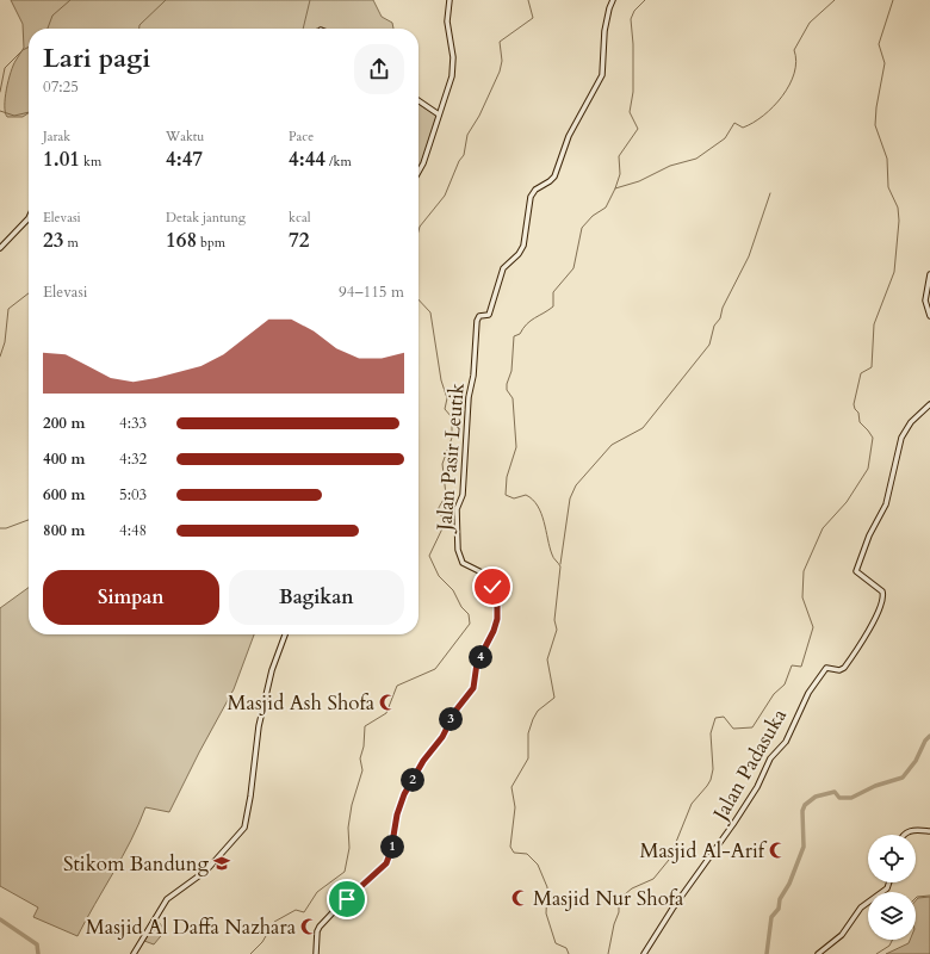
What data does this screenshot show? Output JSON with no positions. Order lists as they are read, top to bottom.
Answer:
{
  "streets": {
    "street": ["Jalan Pasir Leutik", "Jalan Padasuka"]
  },
  "places": {
    "mosque": [
      "Masjid Ash Shofa",
      "Masjid Al-Arif",
      "Masjid Nur Shofa",
      "Masjid Al Daffa Nazhara"
    ],
    "school or university": ["Stikom Bandung"]
  },
  "page": {
    "heading": ["Lari pagi", "07:25"],
    "stats": [
      ["Jarak", "1.01 km"],
      ["Waktu", "4:47"],
      ["Pace", "4:44 /km"],
      ["Elevasi", "23 m"],
      ["Detak jantung", "168 bpm"],
      ["kcal", "72"]
    ],
    "chart": ["Elevasi", "94–115 m"],
    "list": [
      {
        "name": "200 m",
        "note": "4:33"
      },
      {
        "name": "400 m",
        "note": "4:32"
      },
      {
        "name": "600 m",
        "note": "5:03"
      },
      {
        "name": "800 m",
        "note": "4:48"
      }
    ],
    "buttons": ["Simpan", "Bagikan"],
    "pins": [
      "4",
      "3",
      "2",
      "1"
    ]
  }
}
